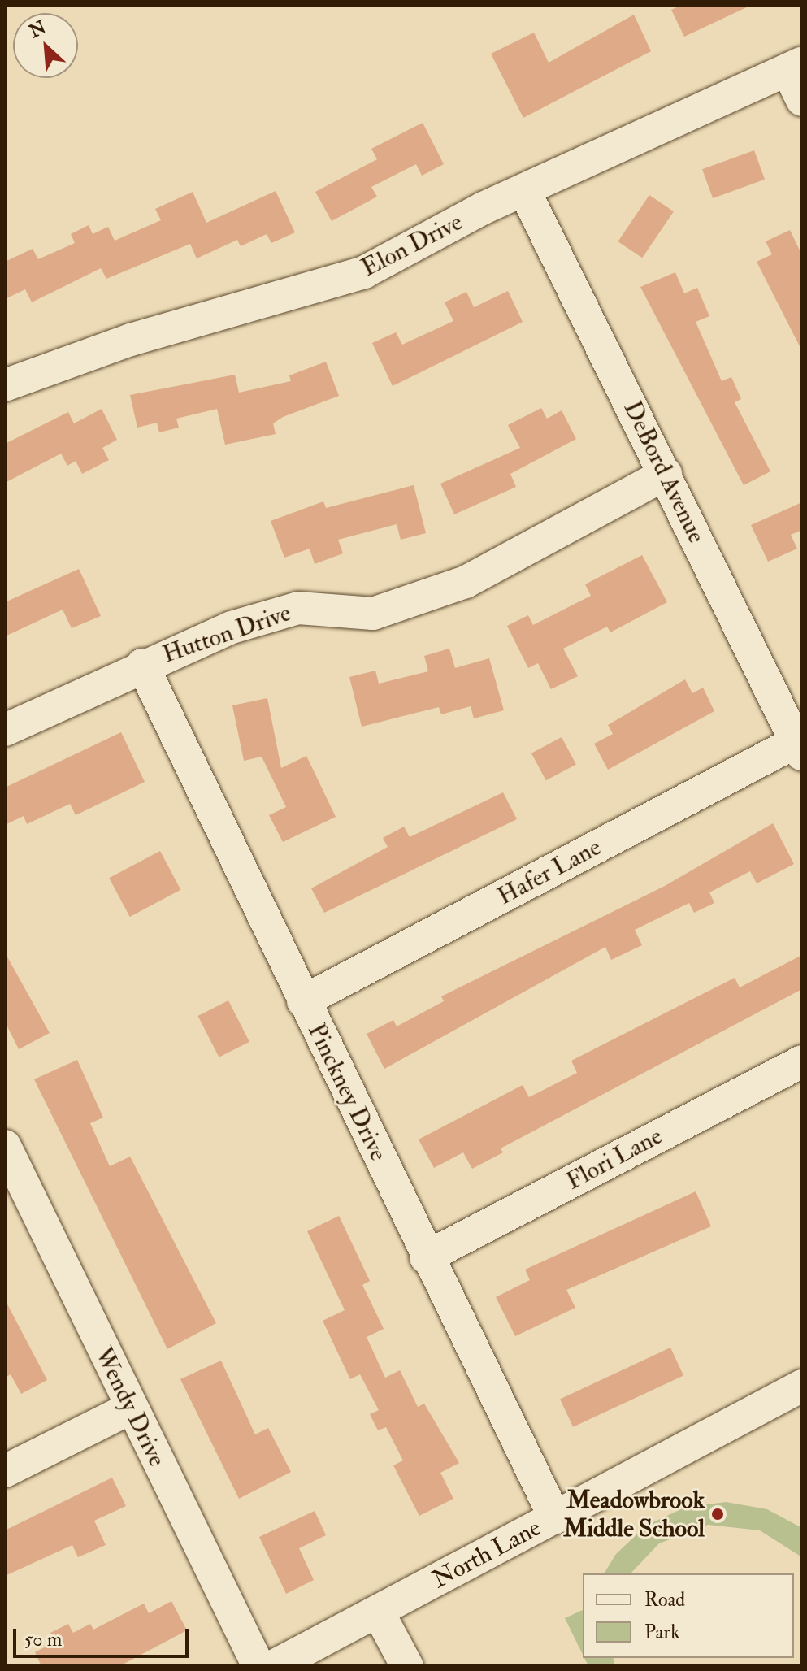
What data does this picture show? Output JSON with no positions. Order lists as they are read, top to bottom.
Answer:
{
  "streets": {
    "street": [
      "Elon Drive",
      "DeBord Avenue",
      "Hutton Drive",
      "Hafer Lane",
      "Pinckney Drive",
      "Flori Lane",
      "Wendy Drive",
      "North Lane"
    ]
  },
  "crossings": [
    ["Elon Drive", "DeBord Avenue"],
    ["DeBord Avenue", "Hutton Drive"],
    ["DeBord Avenue", "Hafer Lane"],
    ["Hutton Drive", "Pinckney Drive"],
    ["Hafer Lane", "Pinckney Drive"],
    ["Pinckney Drive", "Flori Lane"],
    ["Pinckney Drive", "North Lane"]
  ],
  "places": ["Meadowbrook Middle School"],
  "legend": ["Road", "Park"],
  "scale_bar": "50 m",
  "north": "top left"
}
